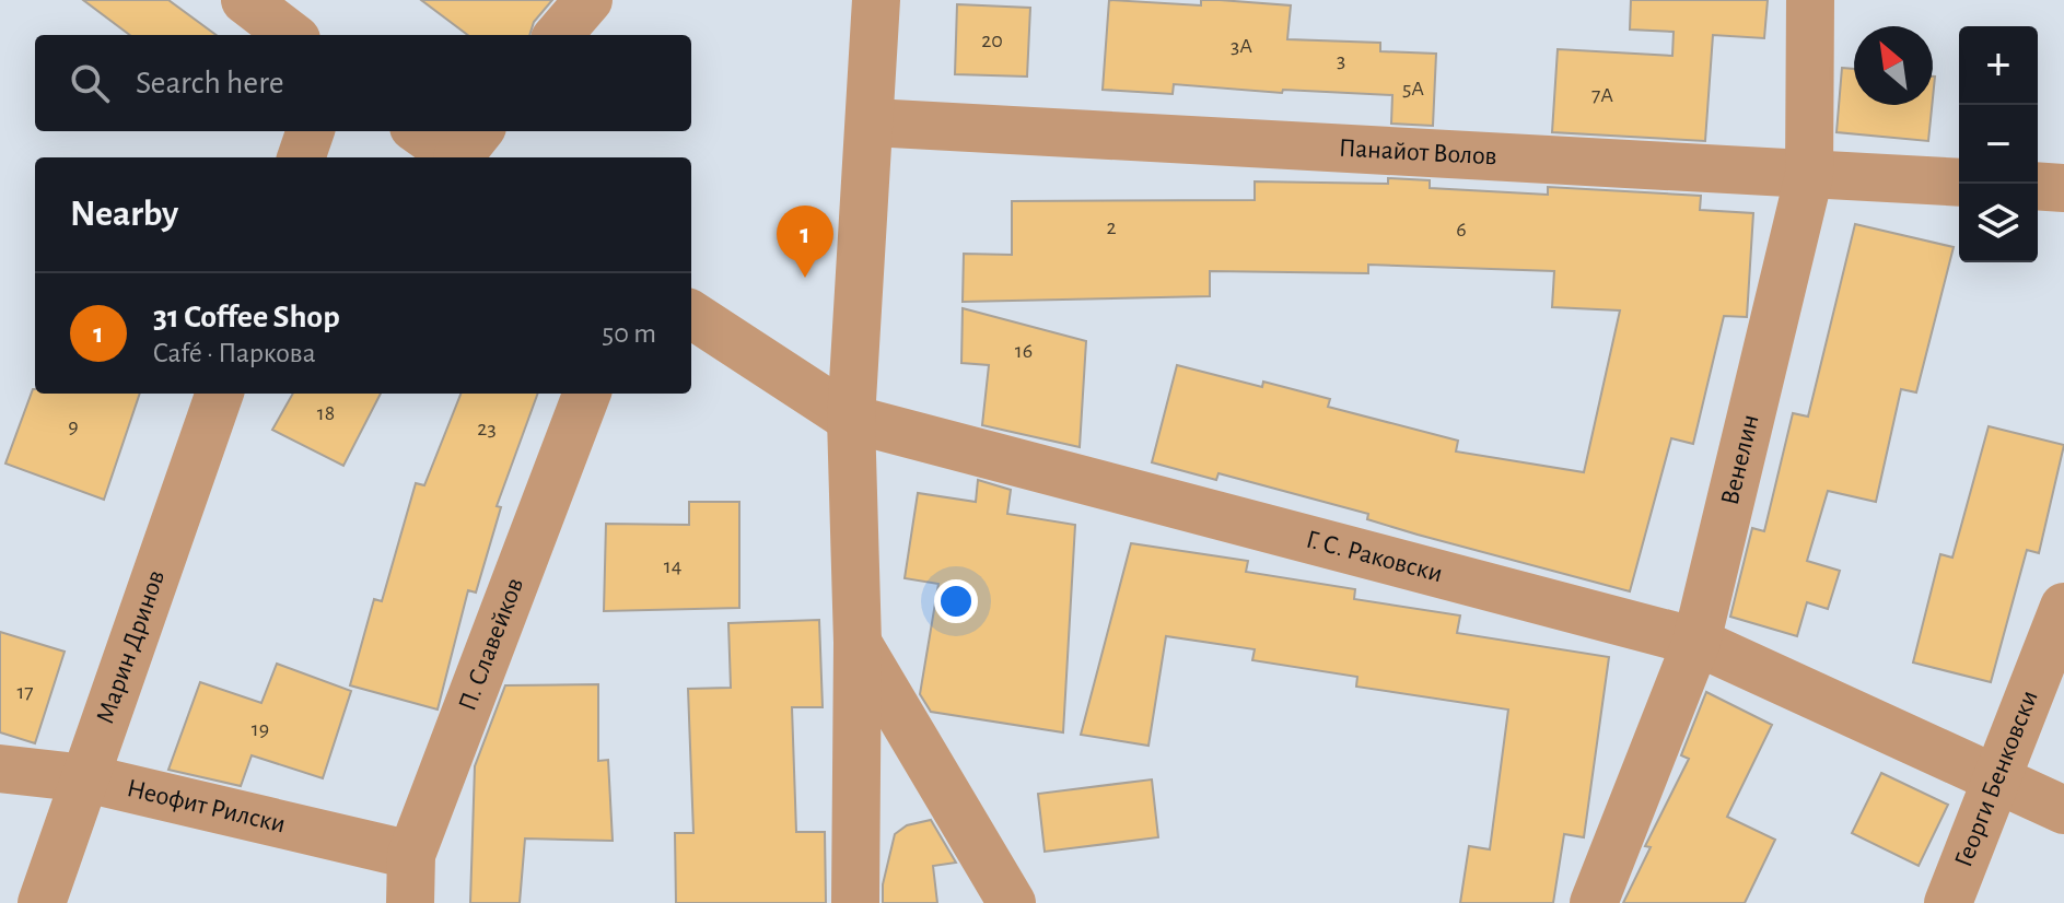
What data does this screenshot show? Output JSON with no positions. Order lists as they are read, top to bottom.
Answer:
{
  "streets": {
    "street": [
      "Панайот Волов",
      "Венелин",
      "Г. С. Раковски",
      "П. Славейков",
      "Марин Дринов",
      "Георги Бенковски",
      "Неофит Рилски"
    ]
  },
  "crossings": [
    ["Панайот Волов", "Венелин"],
    ["Венелин", "Г. С. Раковски"],
    ["Г. С. Раковски", "Георги Бенковски"],
    ["П. Славейков", "Неофит Рилски"],
    ["Марин Дринов", "Неофит Рилски"]
  ],
  "house_numbers": [
    "20",
    "3А",
    "3",
    "5А",
    "7А",
    "2",
    "6",
    "16",
    "18",
    "9",
    "23",
    "14",
    "17",
    "19"
  ],
  "north": "top left",
  "page": {
    "map_buttons": ["+", "−"],
    "search": "Search here",
    "heading": "Nearby",
    "pins": "1",
    "list": [
      {
        "mark": "1",
        "name": "31 Coffee Shop",
        "note": "Café · Паркова",
        "value": "50 m"
      }
    ]
  }
}
